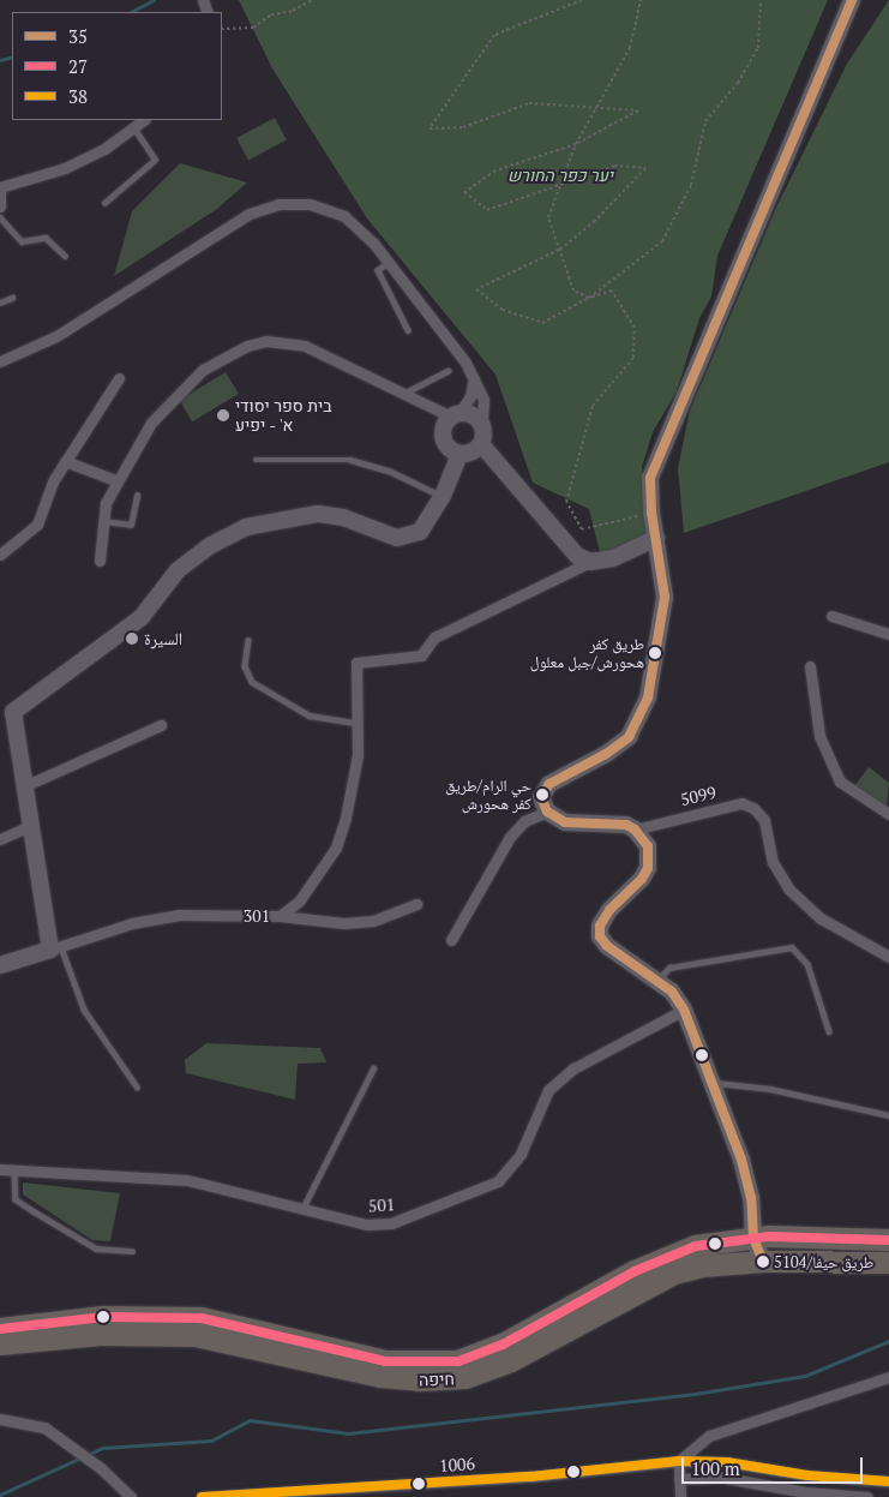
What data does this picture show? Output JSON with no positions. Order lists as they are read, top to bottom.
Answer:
{
  "streets": {
    "highway": ["חיפה"],
    "street": [
      "5099",
      "301",
      "501",
      "1006"
    ]
  },
  "parks": ["יער כפר החורש"],
  "places": [
    "בית ספר יסודי א' - יפיע",
    "السيرة",
    "طريق كفر هحورش/جبل معلول",
    "حي الرام/طريق كفر هحورش",
    "طريق حيفا/5104"
  ],
  "lines": ["transit line 35", "transit line 27", "transit line 38"],
  "legend": ["35", "27", "38"],
  "scale_bar": "100 m"
}
